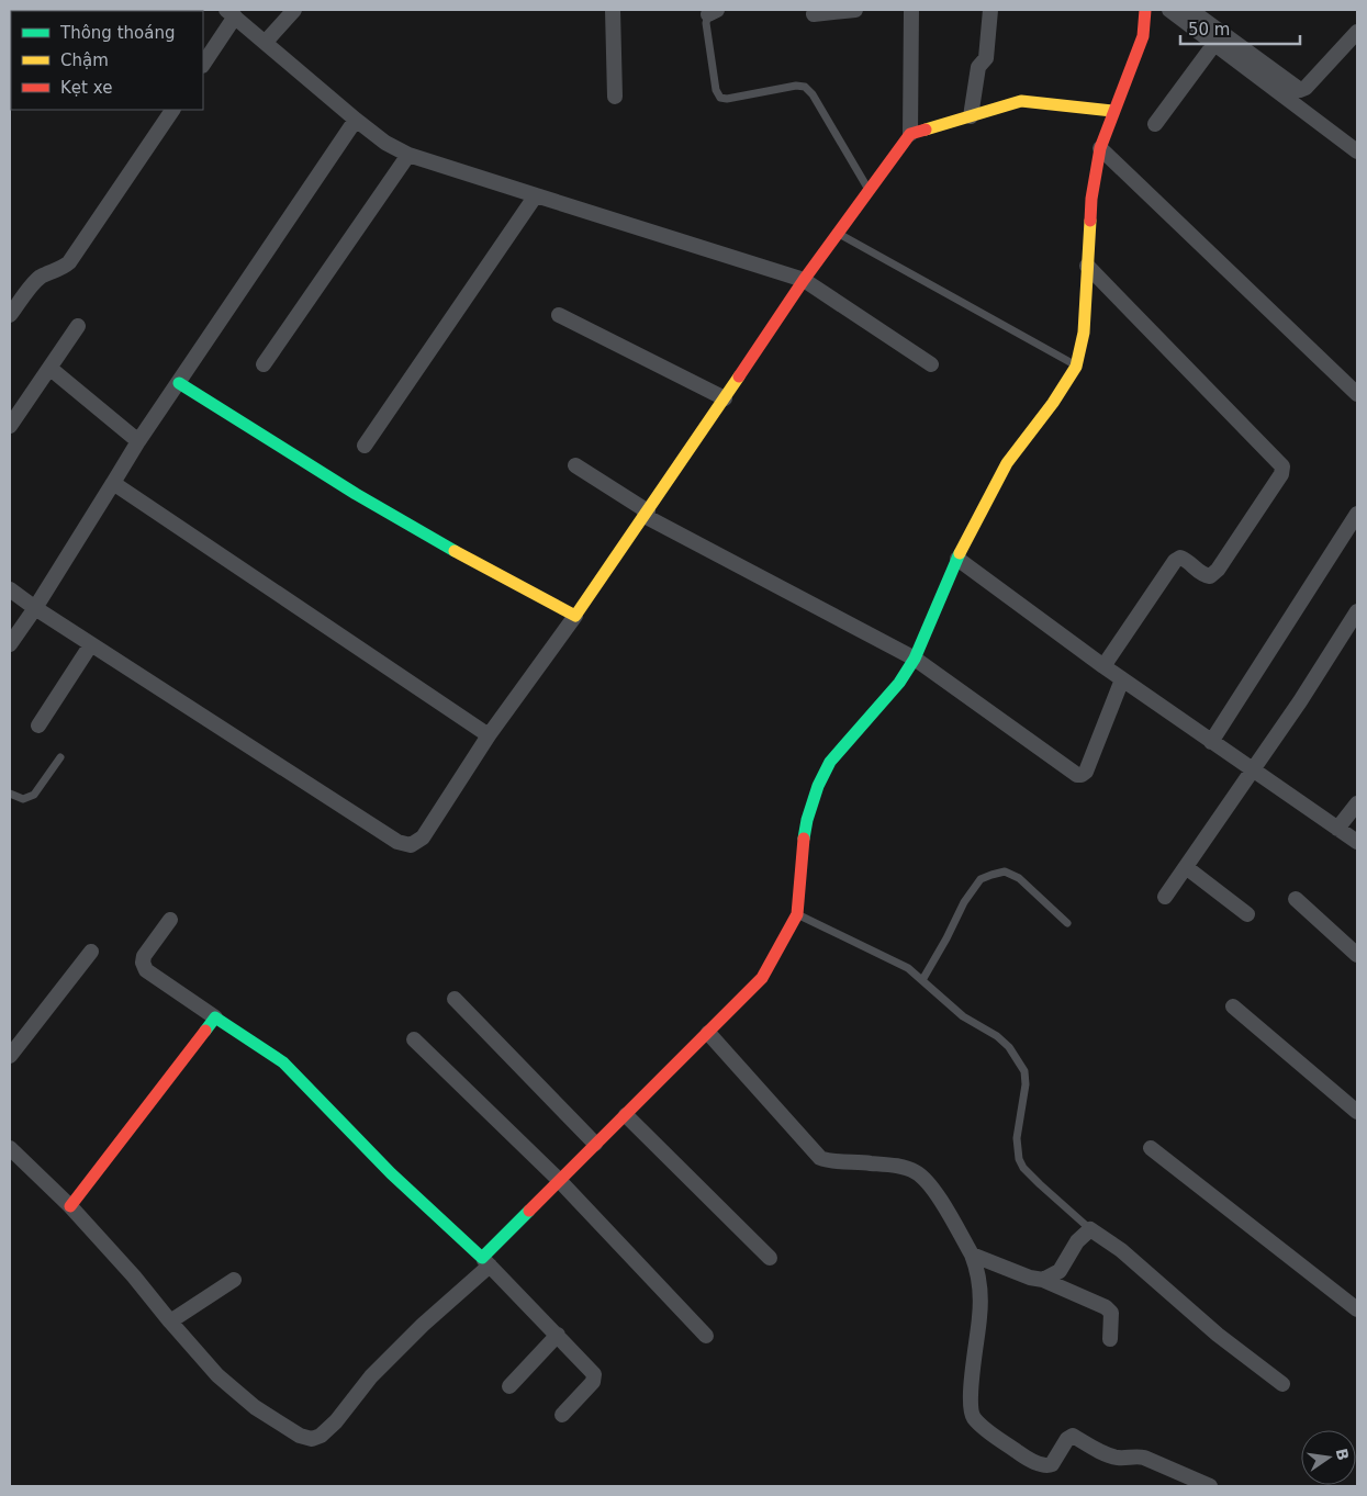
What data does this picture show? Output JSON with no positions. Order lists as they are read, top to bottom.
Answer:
{
  "legend": ["Thông thoáng", "Chậm", "Kẹt xe"],
  "scale_bar": "50 m",
  "north": "right"
}
